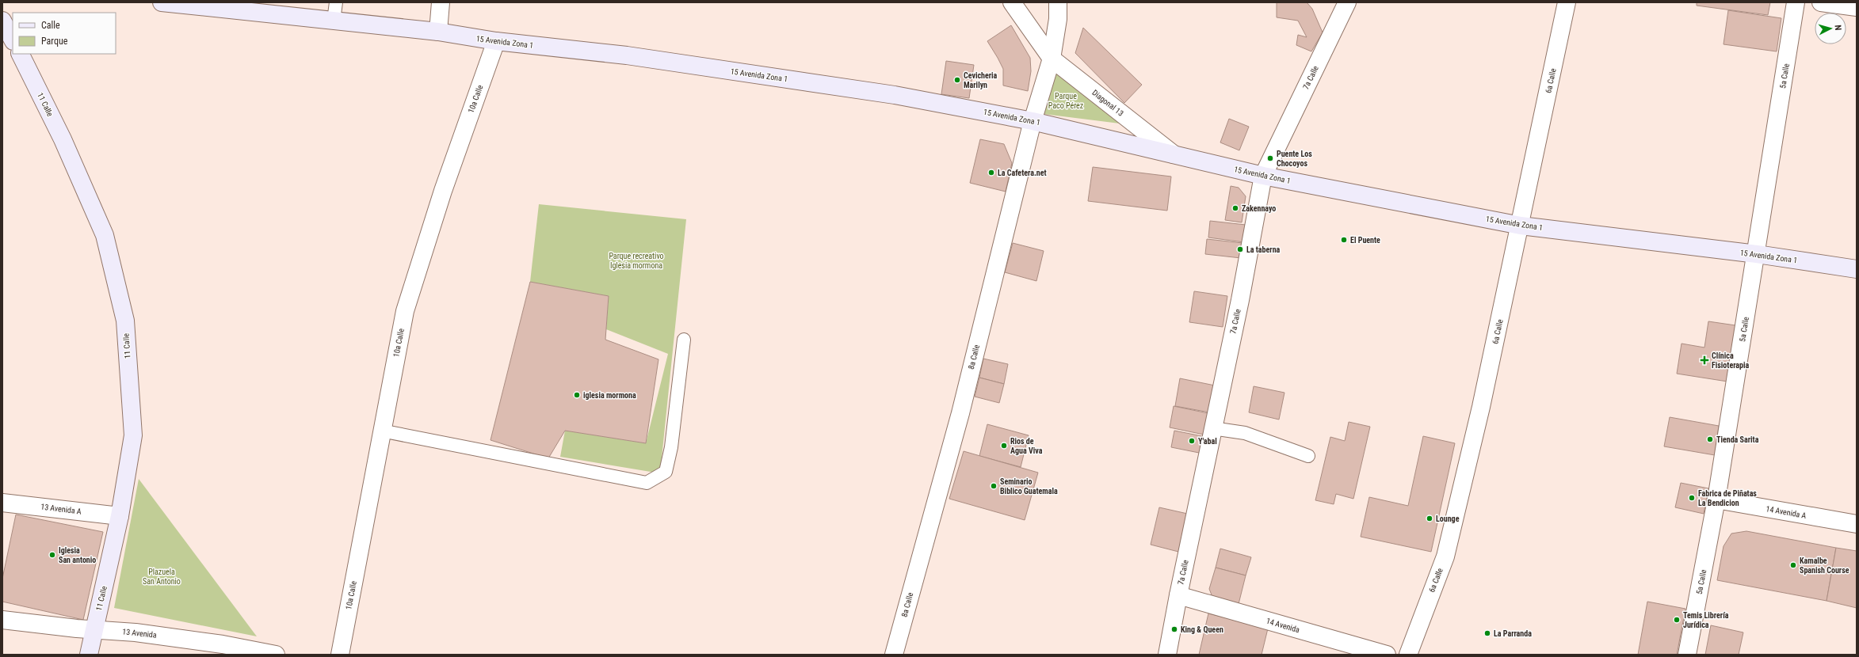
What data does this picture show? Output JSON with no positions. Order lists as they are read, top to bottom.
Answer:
{
  "streets": {
    "street": [
      "15 Avenida Zona 1",
      "5a Calle",
      "7a Calle",
      "6a Calle",
      "10a Calle",
      "Diagonal 13",
      "11 Calle",
      "8a Calle",
      "13 Avenida A",
      "14 Avenida A",
      "14 Avenida",
      "13 Avenida"
    ]
  },
  "crossings": [
    ["15 Avenida Zona 1", "5a Calle"],
    ["15 Avenida Zona 1", "7a Calle"],
    ["15 Avenida Zona 1", "6a Calle"],
    ["15 Avenida Zona 1", "10a Calle"],
    ["15 Avenida Zona 1", "Diagonal 13"],
    ["15 Avenida Zona 1", "8a Calle"],
    ["5a Calle", "14 Avenida A"],
    ["7a Calle", "14 Avenida"],
    ["Diagonal 13", "8a Calle"],
    ["11 Calle", "13 Avenida A"],
    ["11 Calle", "13 Avenida"]
  ],
  "parks": ["Parque Paco Pérez", "Parque recreativo Iglesia mormona", "Plazuela San Antonio"],
  "places": {
    "other": [
      "Cevicheria Marilyn",
      "Puente Los Chocoyos",
      "La Cafetera.net",
      "Zakennayo",
      "El Puente",
      "La taberna",
      "iglesia mormona",
      "Tienda Sarita",
      "Y'abal",
      "Rios de Agua Viva",
      "Seminario Biblico Guatemala",
      "Fabrica de Piñatas La Bendicion",
      "Lounge",
      "Iglesia San antonio",
      "Kamalbe Spanish Course",
      "Temis Librería Jurídica",
      "King & Queen",
      "La Parranda"
    ],
    "health": ["Clínica Fisioterapia"]
  },
  "legend": ["Calle", "Parque"],
  "north": "right"
}
